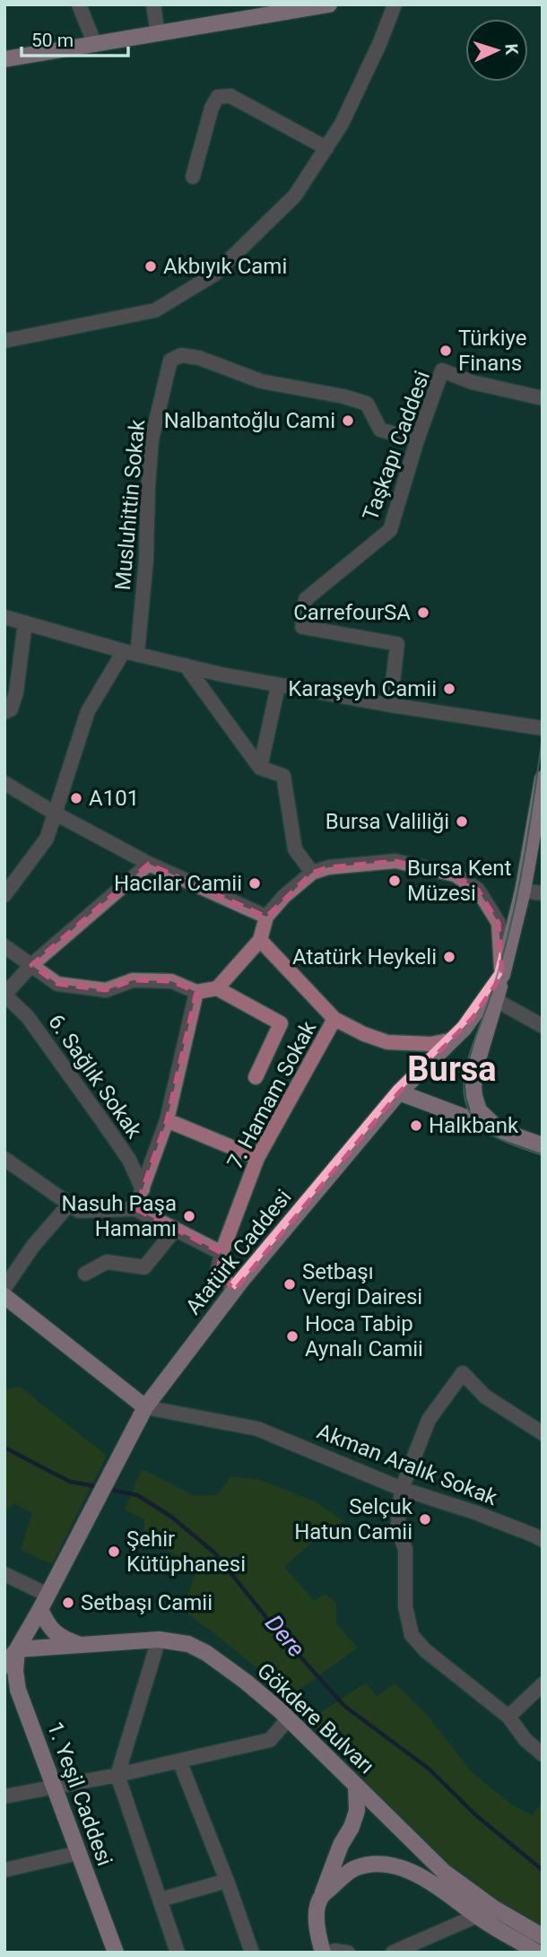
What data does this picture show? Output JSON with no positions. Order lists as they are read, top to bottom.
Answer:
{
  "streets": {
    "main road": ["Atatürk Caddesi", "Gökdere Bulvarı", "1. Yeşil Caddesi"],
    "street": [
      "Taşkapı Caddesi",
      "Musluhittin Sokak",
      "6. Sağlık Sokak",
      "7. Hamam Sokak",
      "Akman Aralık Sokak"
    ]
  },
  "crossings": [
    ["Taşkapı Caddesi", "Musluhittin Sokak"],
    ["7. Hamam Sokak", "Atatürk Caddesi"],
    ["Atatürk Caddesi", "Akman Aralık Sokak"],
    ["Atatürk Caddesi", "Gökdere Bulvarı"],
    ["Atatürk Caddesi", "1. Yeşil Caddesi"],
    ["Gökdere Bulvarı", "1. Yeşil Caddesi"]
  ],
  "districts": ["Bursa"],
  "water": ["Dere"],
  "places": [
    "Akbıyık Cami",
    "Türkiye Finans",
    "Nalbantoğlu Cami",
    "CarrefourSA",
    "Karaşeyh Camii",
    "A101",
    "Bursa Valiliği",
    "Bursa Kent Müzesi",
    "Hacılar Camii",
    "Atatürk Heykeli",
    "Halkbank",
    "Nasuh Paşa Hamamı",
    "Setbaşı Vergi Dairesi",
    "Hoca Tabip Aynalı Camii",
    "Selçuk Hatun Camii",
    "Şehir Kütüphanesi",
    "Setbaşı Camii"
  ],
  "scale_bar": "50 m",
  "north": "right"
}
